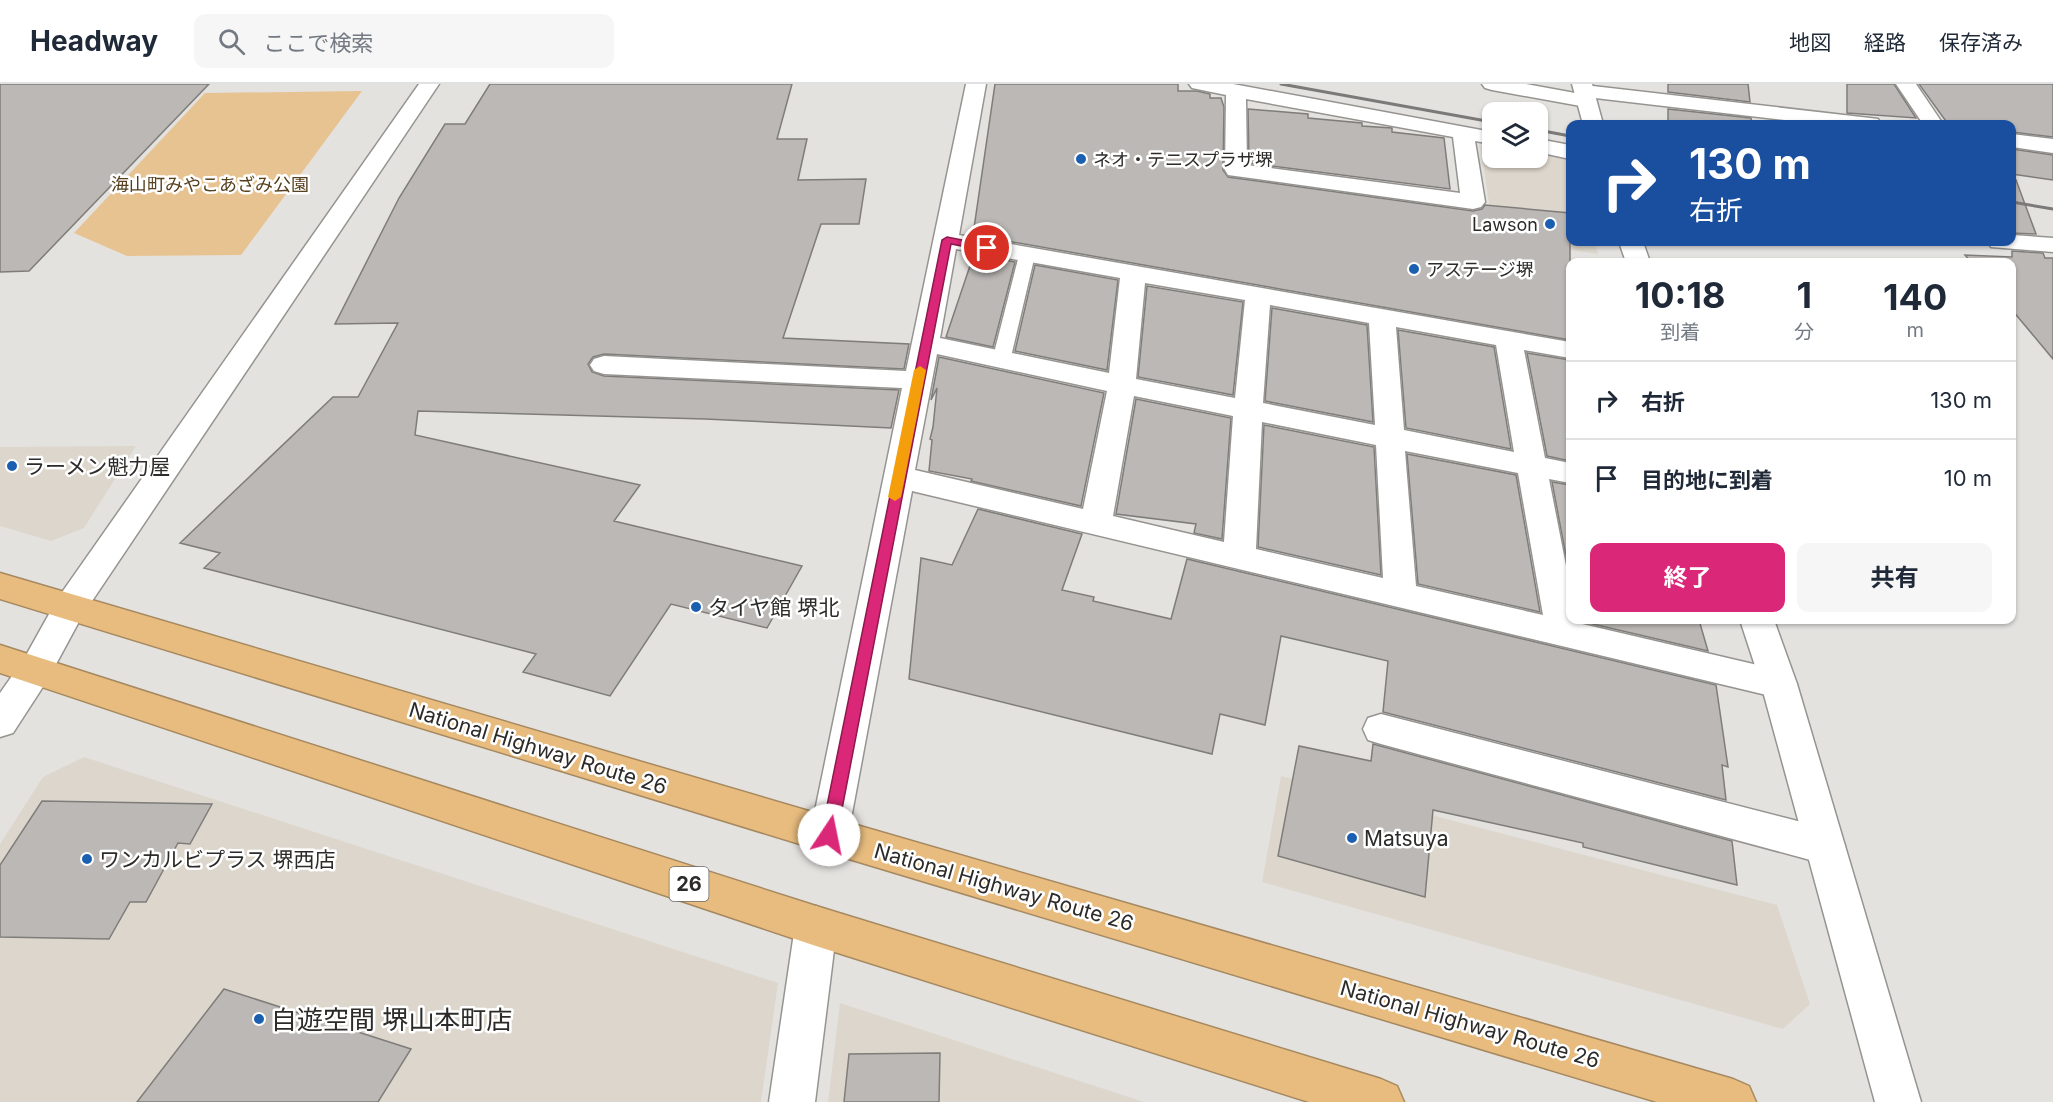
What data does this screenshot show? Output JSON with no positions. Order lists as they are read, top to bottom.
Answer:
{
  "streets": {
    "highway": ["National Highway Route 26", "26"]
  },
  "parks": ["海山町みやこあざみ公園"],
  "places": [
    "ネオ・テニスプラザ堺",
    "Lawson",
    "アステージ堺",
    "ラーメン魁力屋",
    "タイヤ館 堺北",
    "Matsuya",
    "ワンカルビプラス 堺西店",
    "自遊空間 堺山本町店"
  ],
  "page": {
    "header": "Headway",
    "search": "ここで検索",
    "nav": ["地図", "経路", "保存済み"],
    "turn": ["130 m", "右折"],
    "eta": [
      "10:18",
      "到着",
      "1",
      "分",
      "140",
      "m"
    ],
    "list": [
      {
        "name": "右折",
        "value": "130 m"
      },
      {
        "name": "目的地に到着",
        "value": "10 m"
      }
    ],
    "buttons": ["終了", "共有"]
  }
}
